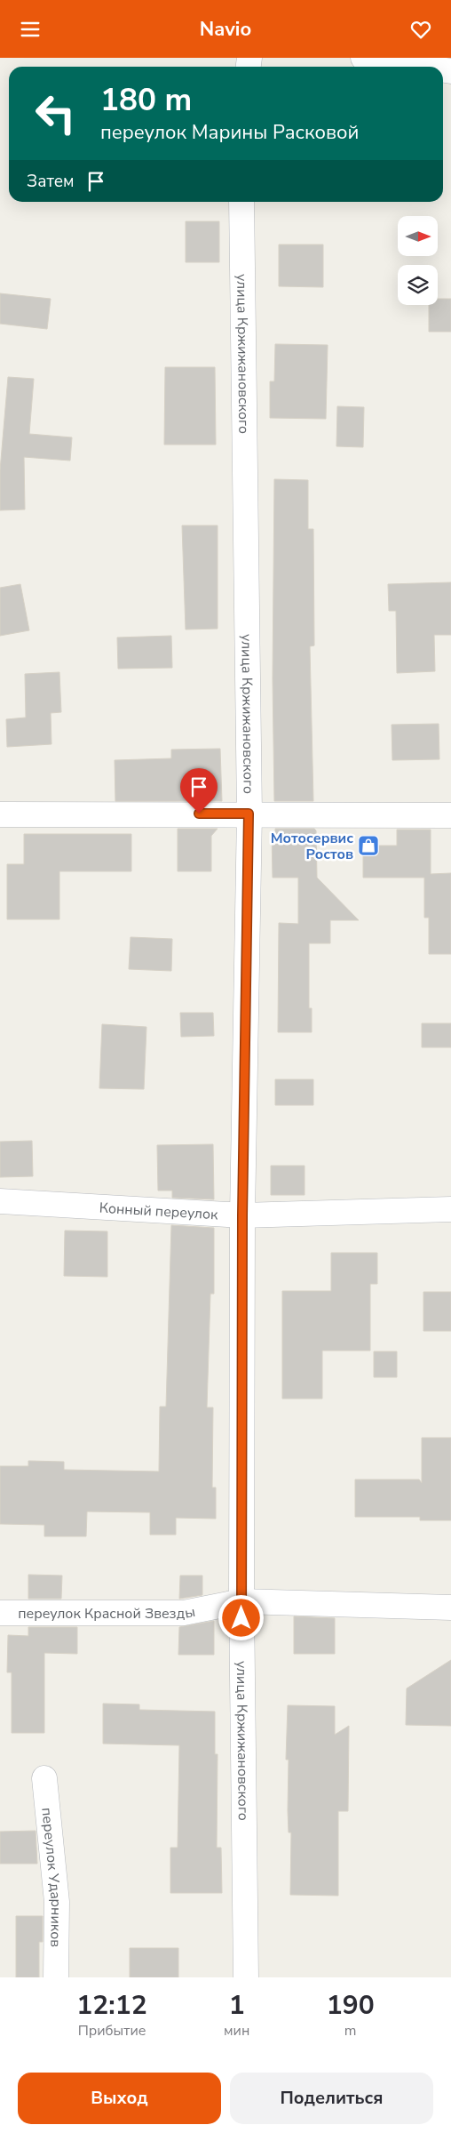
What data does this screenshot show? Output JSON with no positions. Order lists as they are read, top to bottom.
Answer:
{
  "streets": {
    "street": [
      "улица Кржижановского",
      "Конный переулок",
      "переулок Красной Звезды",
      "переулок Ударников"
    ]
  },
  "crossings": [
    ["улица Кржижановского", "Конный переулок"],
    ["улица Кржижановского", "переулок Красной Звезды"]
  ],
  "places": {
    "shop": ["Мотосервис Ростов"]
  },
  "north": "right",
  "page": {
    "header": "Navio",
    "turn": ["180 m", "переулок Марины Расковой"],
    "then": "Затем",
    "eta": [
      "12:12",
      "Прибытие",
      "1",
      "мин",
      "190",
      "m"
    ],
    "buttons": ["Выход", "Поделиться"]
  }
}
